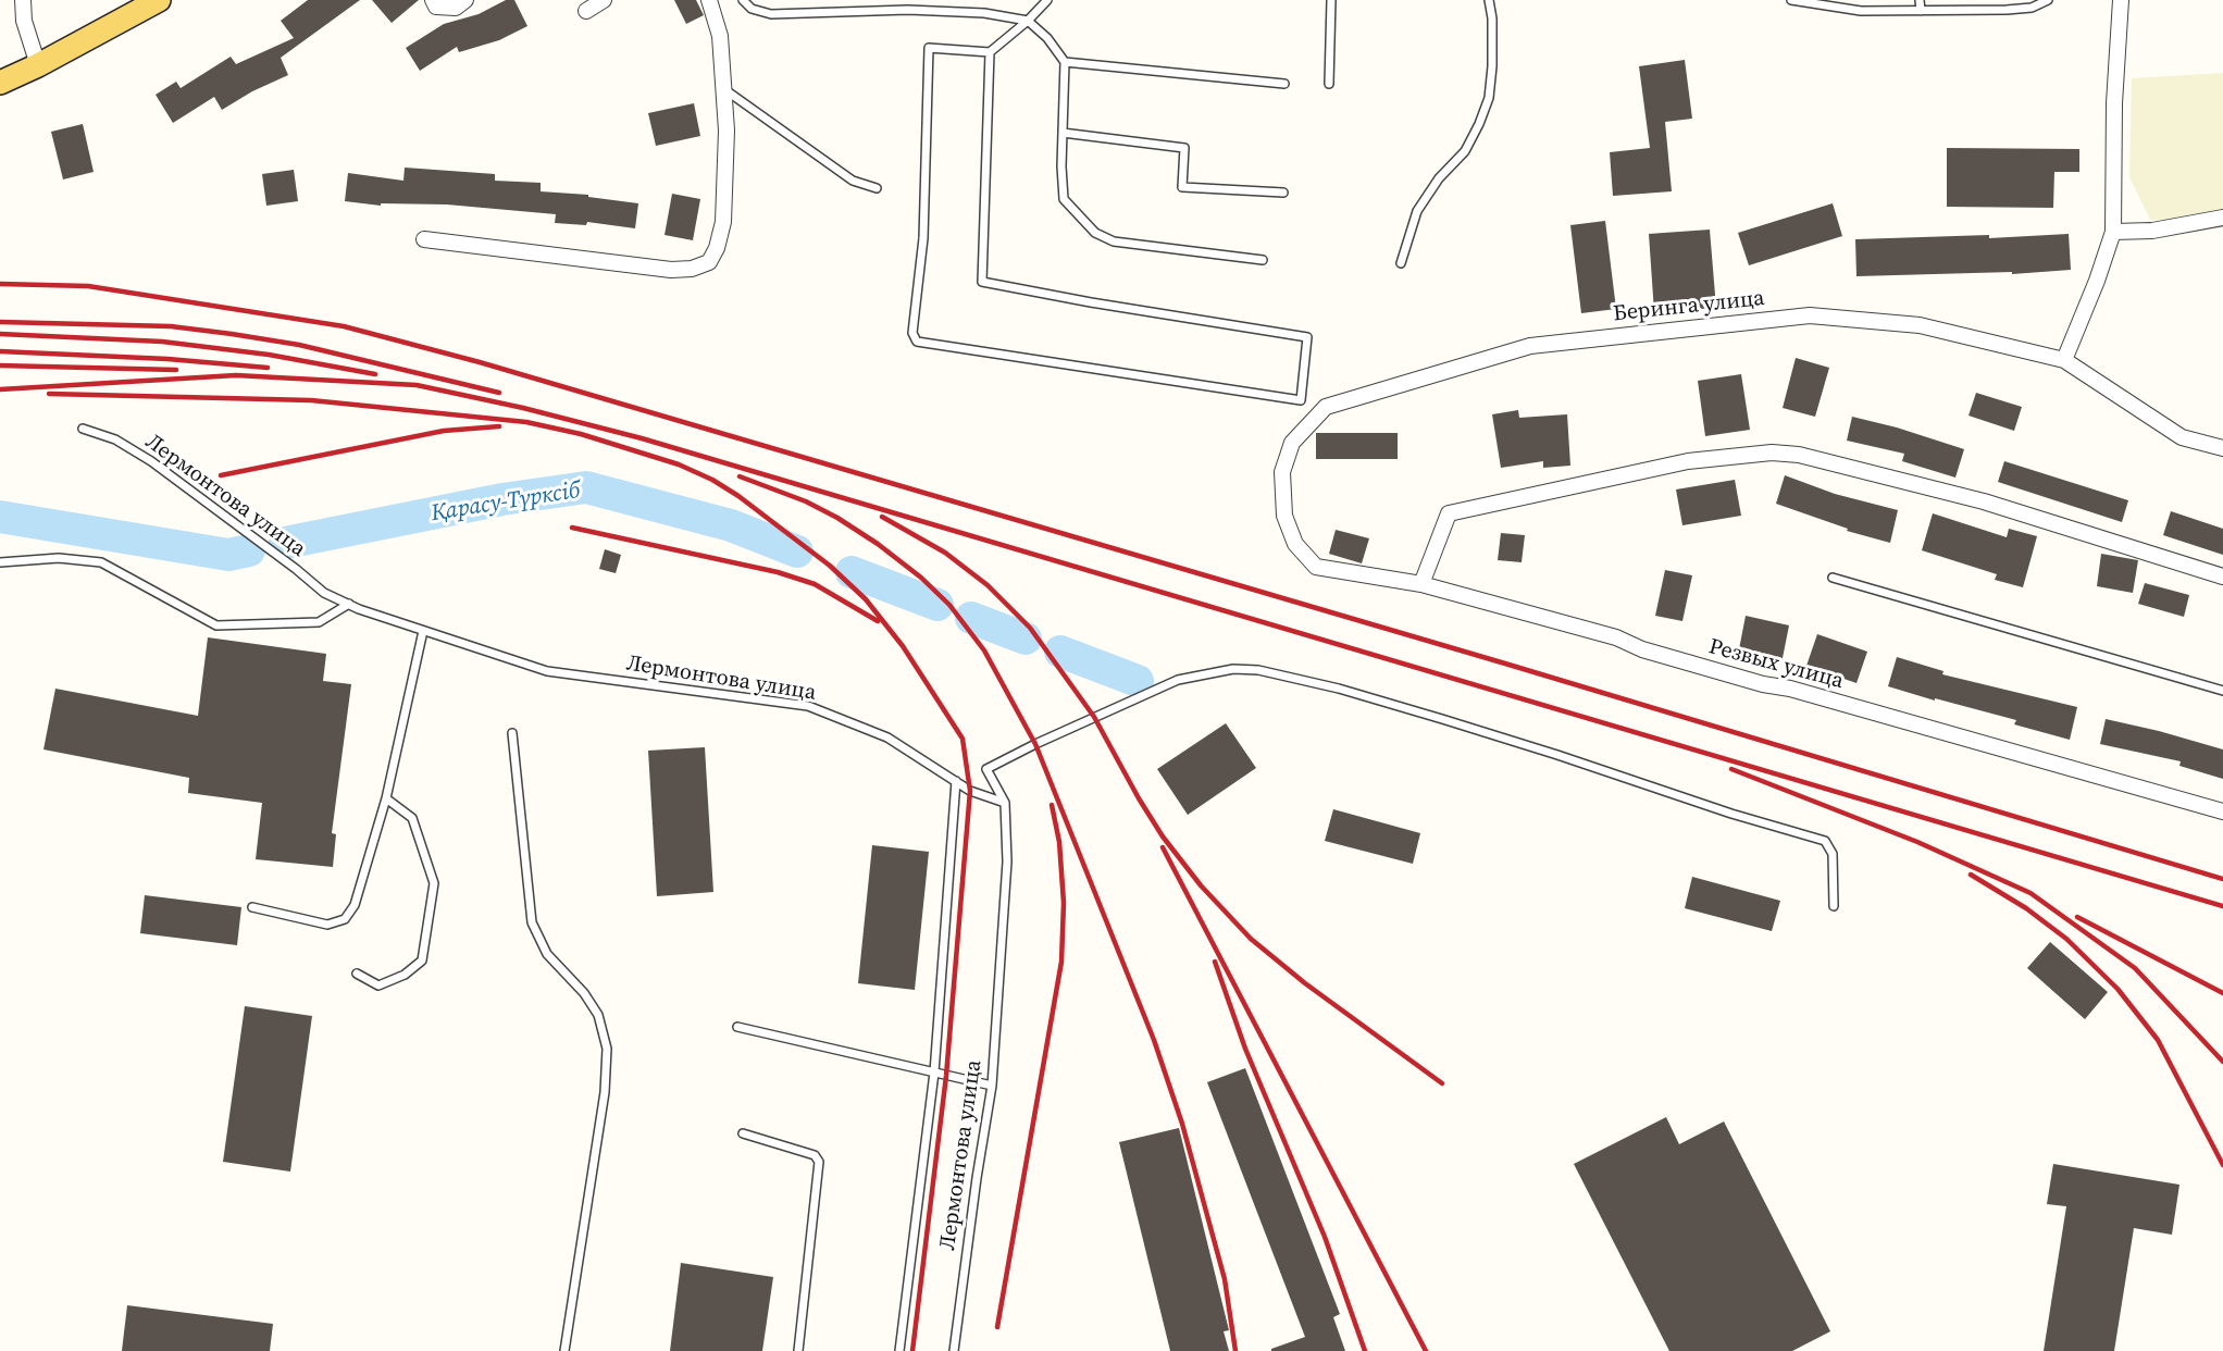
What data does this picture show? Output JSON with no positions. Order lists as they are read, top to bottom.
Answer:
{
  "streets": {
    "street": ["Беринга улица", "Резвых улица"],
    "lane": ["Лермонтова улица"]
  },
  "crossings": [
    ["Беринга улица", "Резвых улица"]
  ],
  "water": ["Қарасу-Түрксіб"]
}
